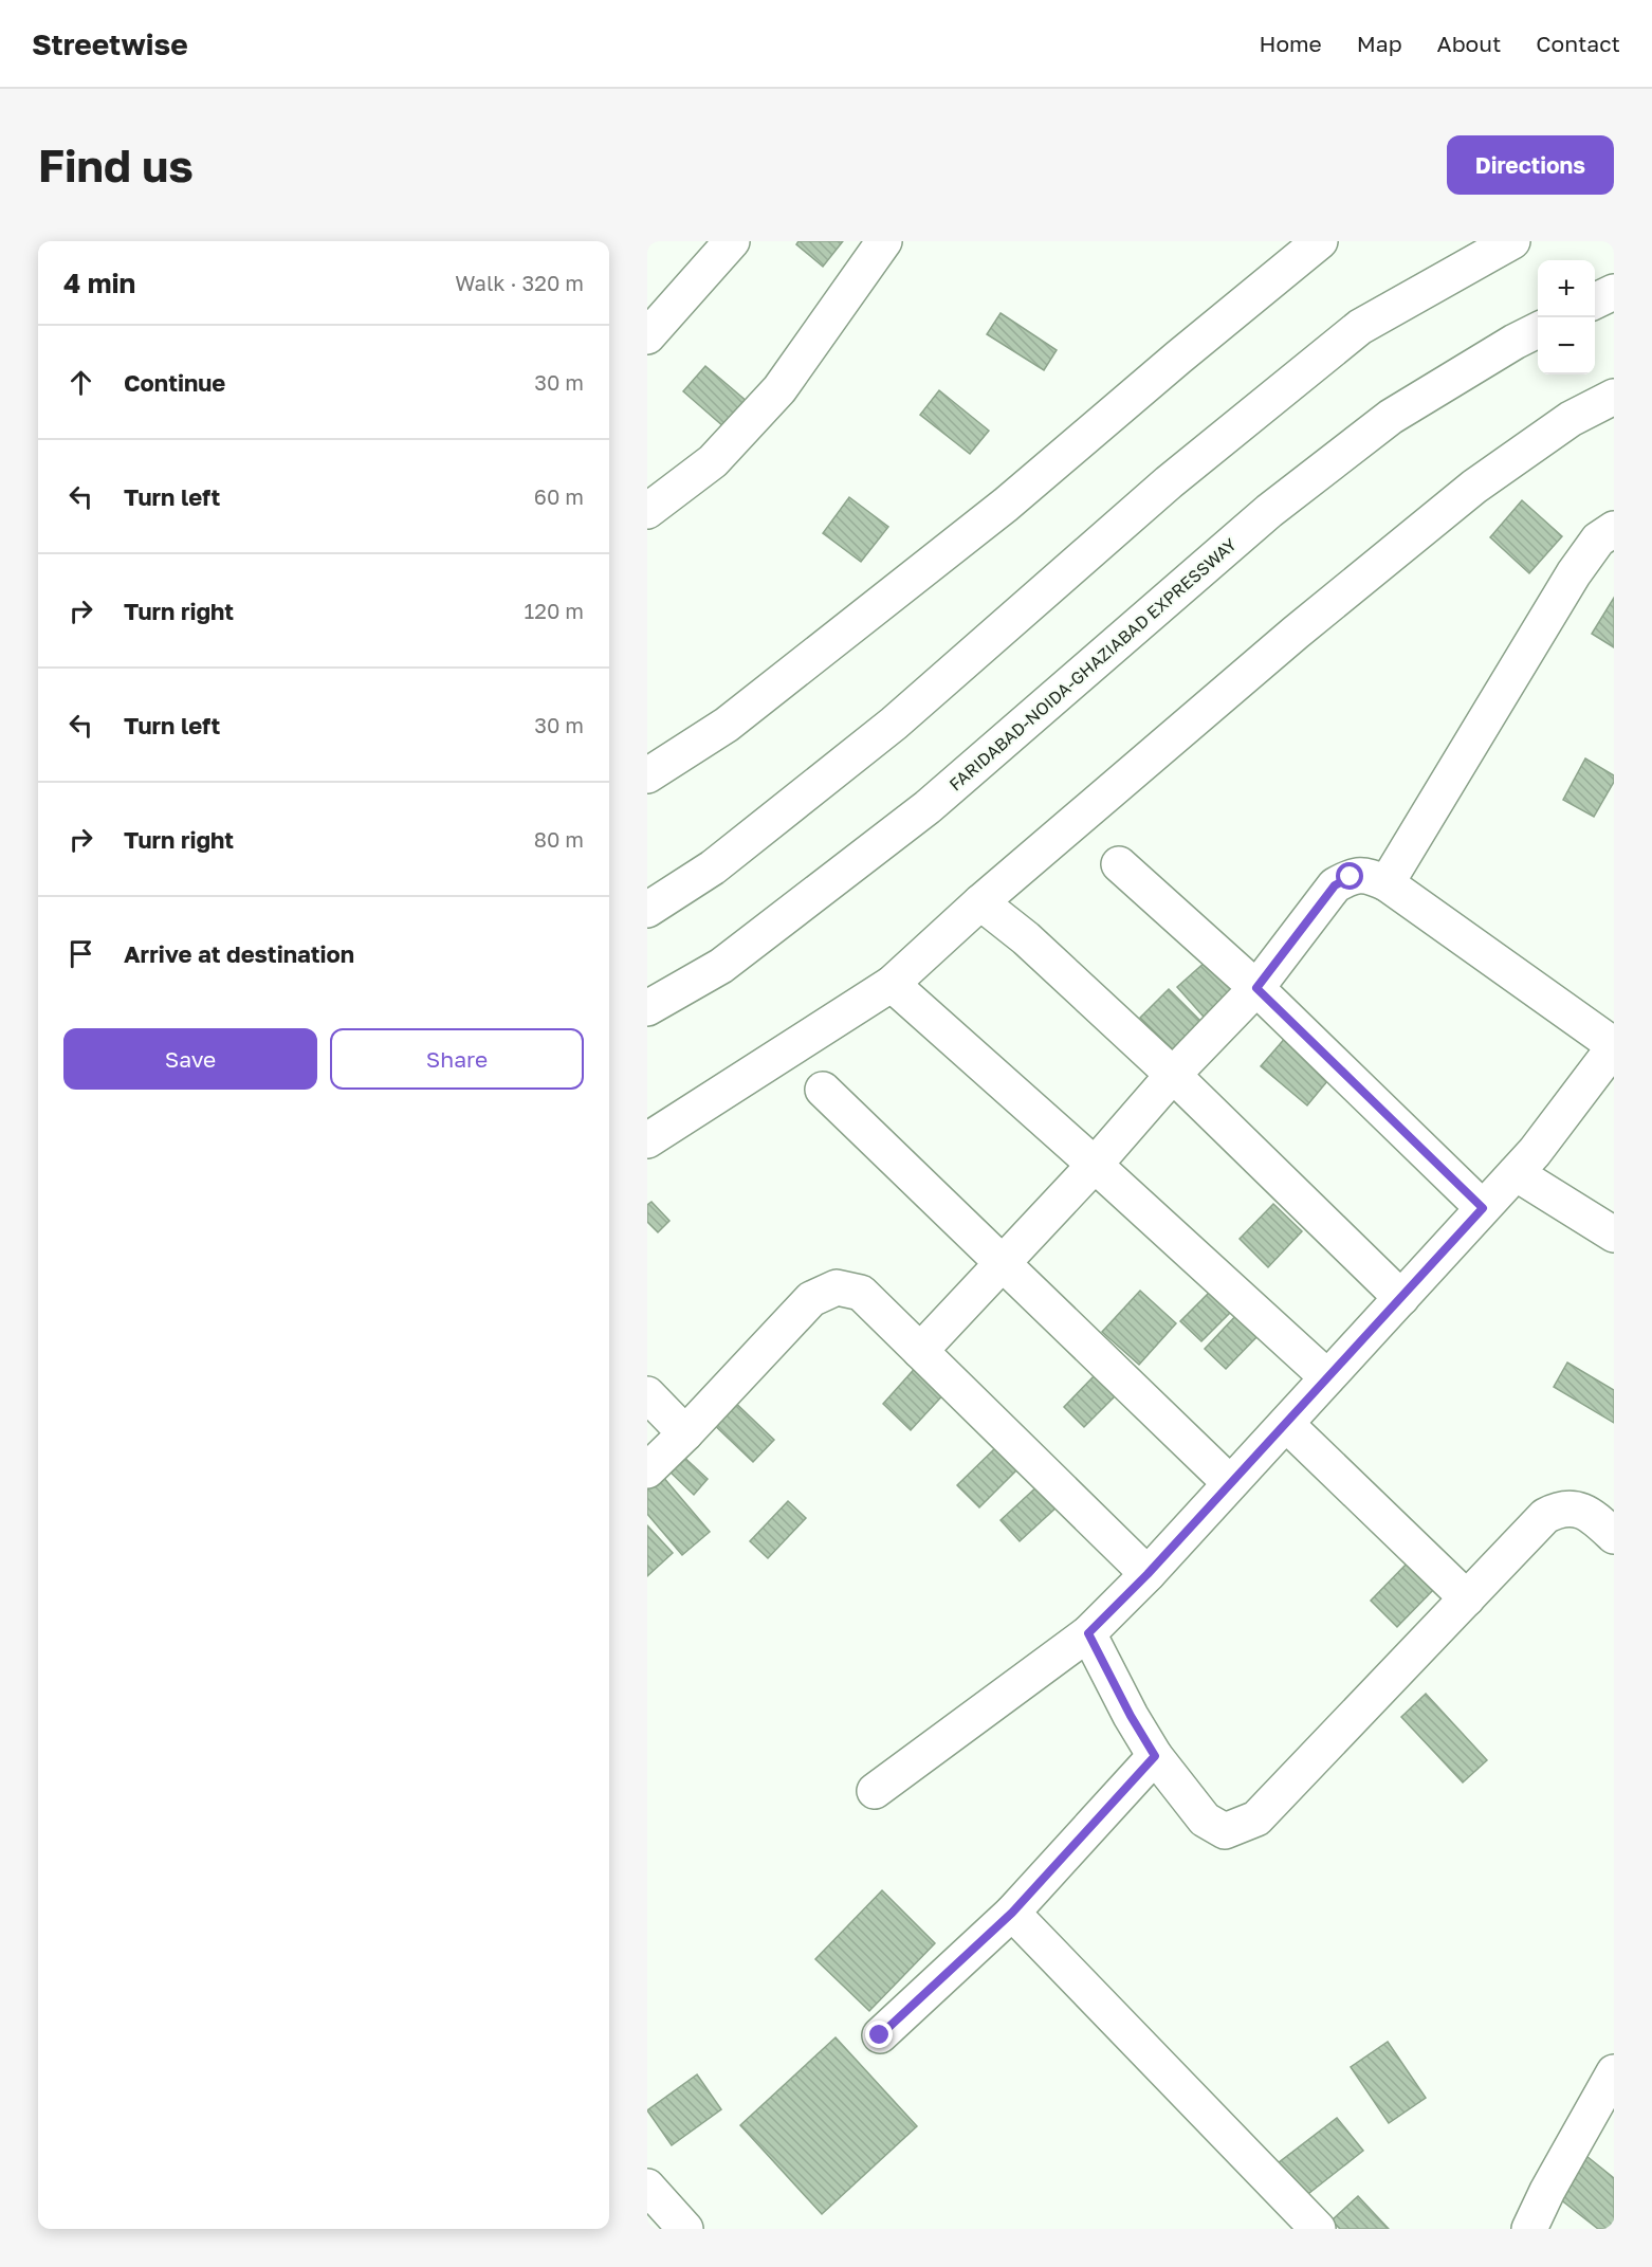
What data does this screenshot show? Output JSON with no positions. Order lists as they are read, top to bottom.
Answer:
{
  "streets": {
    "street": ["FARIDABAD-NOIDA-GHAZIABAD EXPRESSWAY"]
  },
  "page": {
    "header": "Streetwise",
    "nav": [
      "Home",
      "Map",
      "About",
      "Contact"
    ],
    "buttons": [
      "Directions",
      ["Save", "Share"]
    ],
    "title": "Find us",
    "heading": ["4 min", "Walk · 320 m"],
    "map_buttons": ["+", "−"],
    "list": [
      ["Continue", "30 m"],
      ["Turn left", "60 m"],
      ["Turn right", "120 m"],
      ["Turn left", "30 m"],
      ["Turn right", "80 m"],
      "Arrive at destination"
    ]
  }
}
